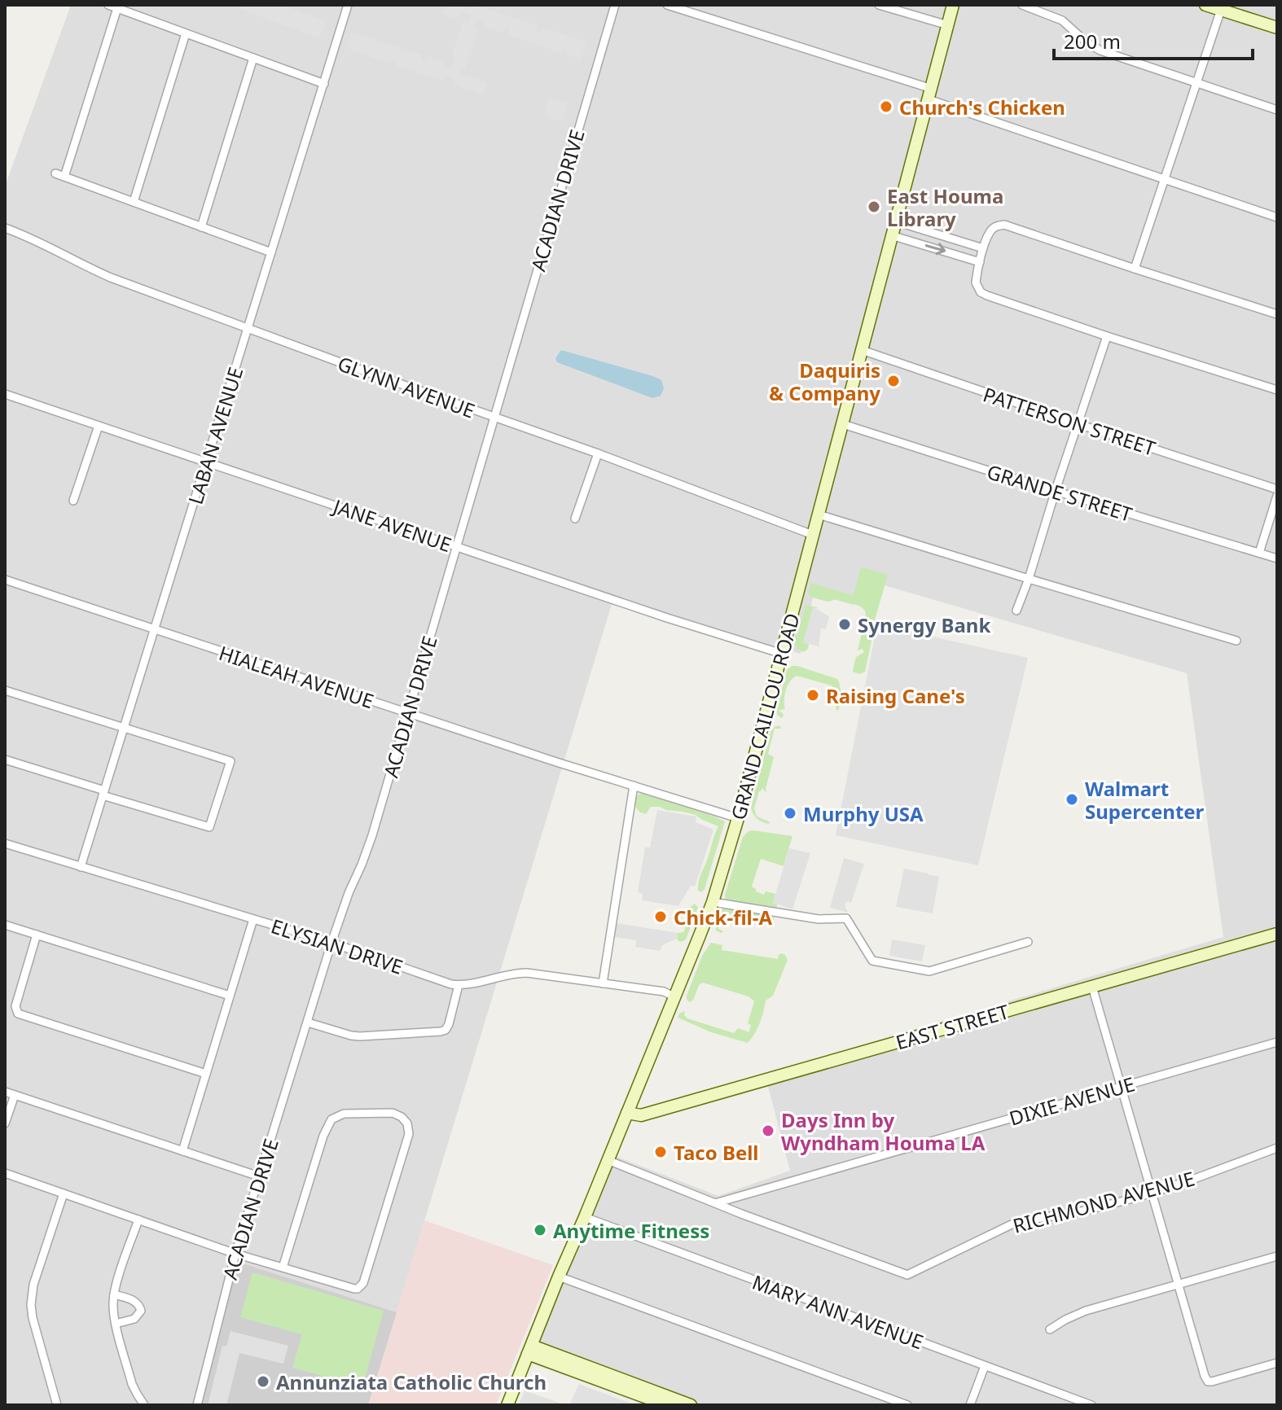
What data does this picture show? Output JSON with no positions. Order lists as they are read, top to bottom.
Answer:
{
  "streets": {
    "main road": ["GRAND CAILLOU ROAD", "EAST STREET"],
    "street": [
      "ACADIAN DRIVE",
      "GLYNN AVENUE",
      "PATTERSON STREET",
      "LABAN AVENUE",
      "GRANDE STREET",
      "JANE AVENUE",
      "HIALEAH AVENUE",
      "ELYSIAN DRIVE",
      "DIXIE AVENUE",
      "RICHMOND AVENUE",
      "MARY ANN AVENUE"
    ]
  },
  "crossings": [
    ["ACADIAN DRIVE", "GLYNN AVENUE"],
    ["ACADIAN DRIVE", "JANE AVENUE"],
    ["ACADIAN DRIVE", "HIALEAH AVENUE"],
    ["ACADIAN DRIVE", "ELYSIAN DRIVE"],
    ["GLYNN AVENUE", "LABAN AVENUE"],
    ["GLYNN AVENUE", "GRAND CAILLOU ROAD"],
    ["PATTERSON STREET", "GRAND CAILLOU ROAD"],
    ["LABAN AVENUE", "JANE AVENUE"],
    ["LABAN AVENUE", "HIALEAH AVENUE"],
    ["LABAN AVENUE", "ELYSIAN DRIVE"],
    ["GRANDE STREET", "GRAND CAILLOU ROAD"],
    ["JANE AVENUE", "GRAND CAILLOU ROAD"],
    ["HIALEAH AVENUE", "GRAND CAILLOU ROAD"],
    ["GRAND CAILLOU ROAD", "ELYSIAN DRIVE"],
    ["GRAND CAILLOU ROAD", "EAST STREET"],
    ["GRAND CAILLOU ROAD", "MARY ANN AVENUE"],
    ["DIXIE AVENUE", "RICHMOND AVENUE"]
  ],
  "places": [
    "Church's Chicken",
    "East Houma Library",
    "Daquiris & Company",
    "Synergy Bank",
    "Raising Cane's",
    "Walmart Supercenter",
    "Murphy USA",
    "Chick-fil-A",
    "Days Inn by Wyndham Houma LA",
    "Taco Bell",
    "Anytime Fitness",
    "Annunziata Catholic Church"
  ],
  "scale_bar": "200 m"
}
